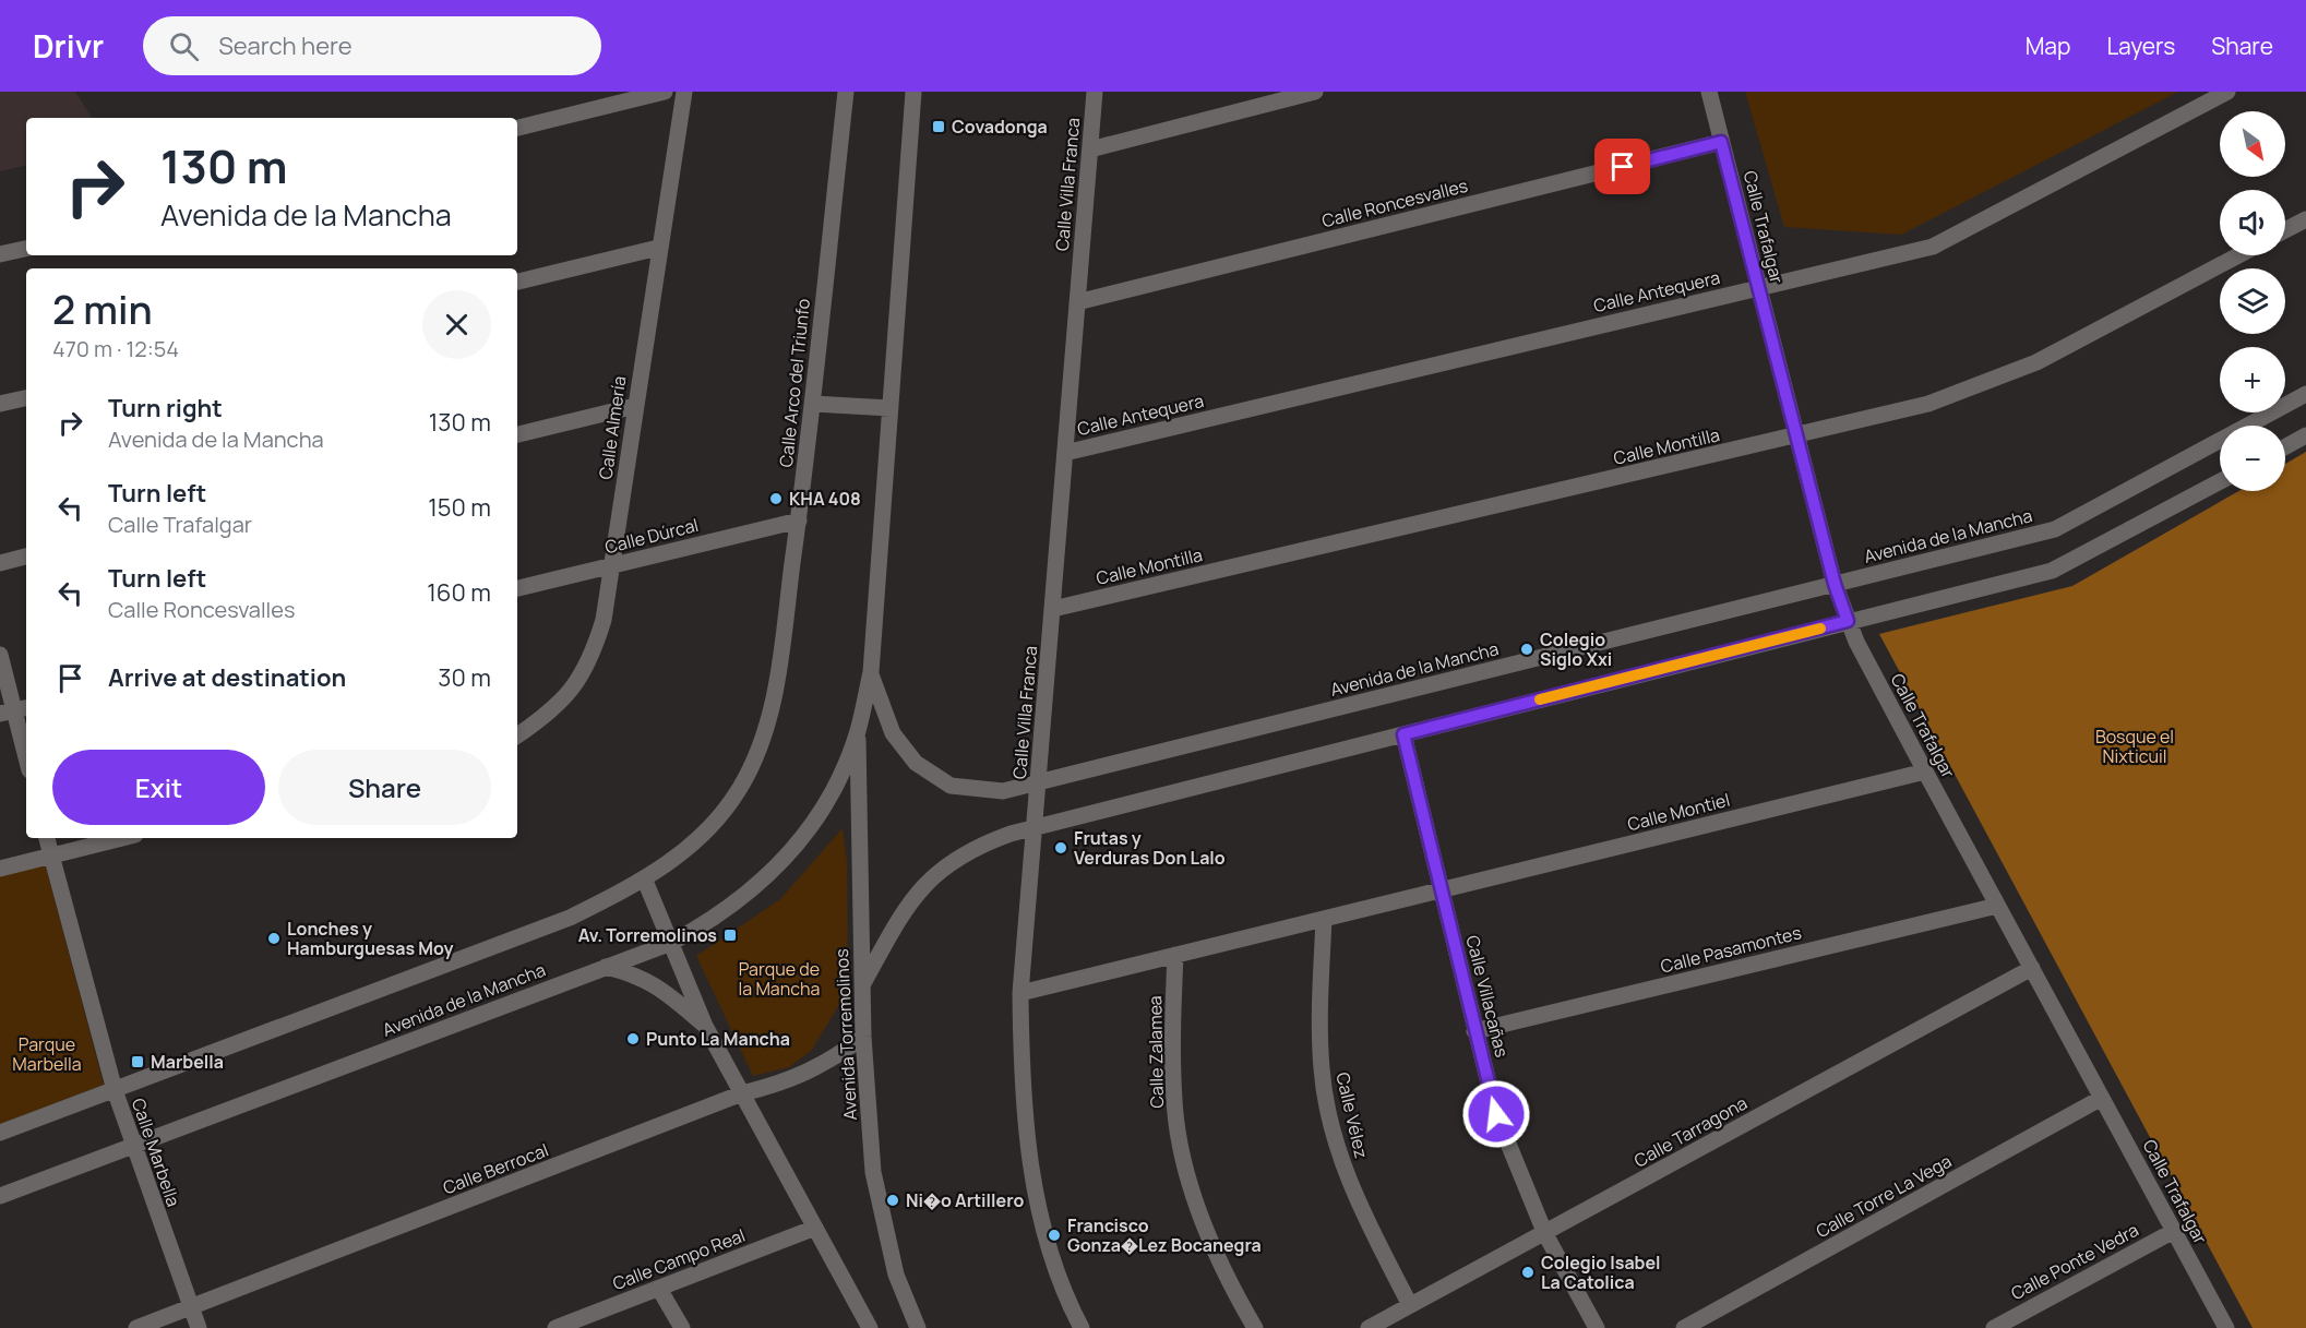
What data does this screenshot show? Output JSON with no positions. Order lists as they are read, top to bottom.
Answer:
{
  "streets": {
    "street": [
      "Calle Villa Franca",
      "Calle Roncesvalles",
      "Calle Trafalgar",
      "Calle Antequera",
      "Calle Arco del Triunfo",
      "Calle Almería",
      "Calle Montilla",
      "Calle Dúrcal",
      "Avenida de la Mancha",
      "Calle Montiel",
      "Calle Pasamontes",
      "Calle Villacañas",
      "Avenida Torremolinos",
      "Calle Zalamea",
      "Calle Vélez",
      "Calle Tarragona",
      "Calle Marbella",
      "Calle Berrocal",
      "Calle Torre La Vega",
      "Calle Campo Real",
      "Calle Ponte Vedra"
    ]
  },
  "crossings": [
    ["Calle Villa Franca", "Calle Roncesvalles"],
    ["Calle Villa Franca", "Calle Antequera"],
    ["Calle Villa Franca", "Calle Montilla"],
    ["Calle Villa Franca", "Avenida de la Mancha"],
    ["Calle Villa Franca", "Calle Montiel"],
    ["Calle Roncesvalles", "Calle Trafalgar"],
    ["Calle Trafalgar", "Calle Antequera"],
    ["Calle Trafalgar", "Calle Montilla"],
    ["Calle Trafalgar", "Avenida de la Mancha"],
    ["Calle Trafalgar", "Calle Montiel"],
    ["Calle Trafalgar", "Calle Pasamontes"],
    ["Calle Trafalgar", "Calle Tarragona"],
    ["Calle Trafalgar", "Calle Torre La Vega"],
    ["Calle Trafalgar", "Calle Ponte Vedra"],
    ["Calle Arco del Triunfo", "Calle Dúrcal"],
    ["Calle Almería", "Calle Dúrcal"],
    ["Avenida de la Mancha", "Avenida Torremolinos"],
    ["Avenida de la Mancha", "Calle Marbella"],
    ["Calle Montiel", "Calle Villacañas"],
    ["Calle Montiel", "Calle Zalamea"],
    ["Calle Montiel", "Calle Vélez"],
    ["Calle Pasamontes", "Calle Villacañas"],
    ["Calle Villacañas", "Calle Tarragona"],
    ["Avenida Torremolinos", "Calle Berrocal"],
    ["Calle Vélez", "Calle Tarragona"],
    ["Calle Marbella", "Calle Berrocal"]
  ],
  "parks": ["Bosque el Nixticuil", "Parque de la Mancha", "Parque Marbella"],
  "places": {
    "transit": ["Covadonga", "Av. Torremolinos", "Marbella"],
    "other": [
      "KHA 408",
      "Colegio Siglo Xxi",
      "Frutas y Verduras Don Lalo",
      "Lonches y Hamburguesas Moy",
      "Punto La Mancha",
      "Ni�o Artillero",
      "Francisco Gonza�Lez Bocanegra",
      "Colegio Isabel La Catolica"
    ]
  },
  "north": "bottom right",
  "page": {
    "header": "Drivr",
    "search": "Search here",
    "nav": ["Map", "Layers", "Share"],
    "map_buttons": ["+", "−"],
    "turn": ["130 m", "Avenida de la Mancha"],
    "heading": ["2 min", "470 m · 12:54"],
    "list": [
      {
        "name": "Turn right",
        "note": "Avenida de la Mancha",
        "value": "130 m"
      },
      {
        "name": "Turn left",
        "note": "Calle Trafalgar",
        "value": "150 m"
      },
      {
        "name": "Turn left",
        "note": "Calle Roncesvalles",
        "value": "160 m"
      },
      {
        "name": "Arrive at destination",
        "value": "30 m"
      }
    ],
    "buttons": ["Exit", "Share"]
  }
}
